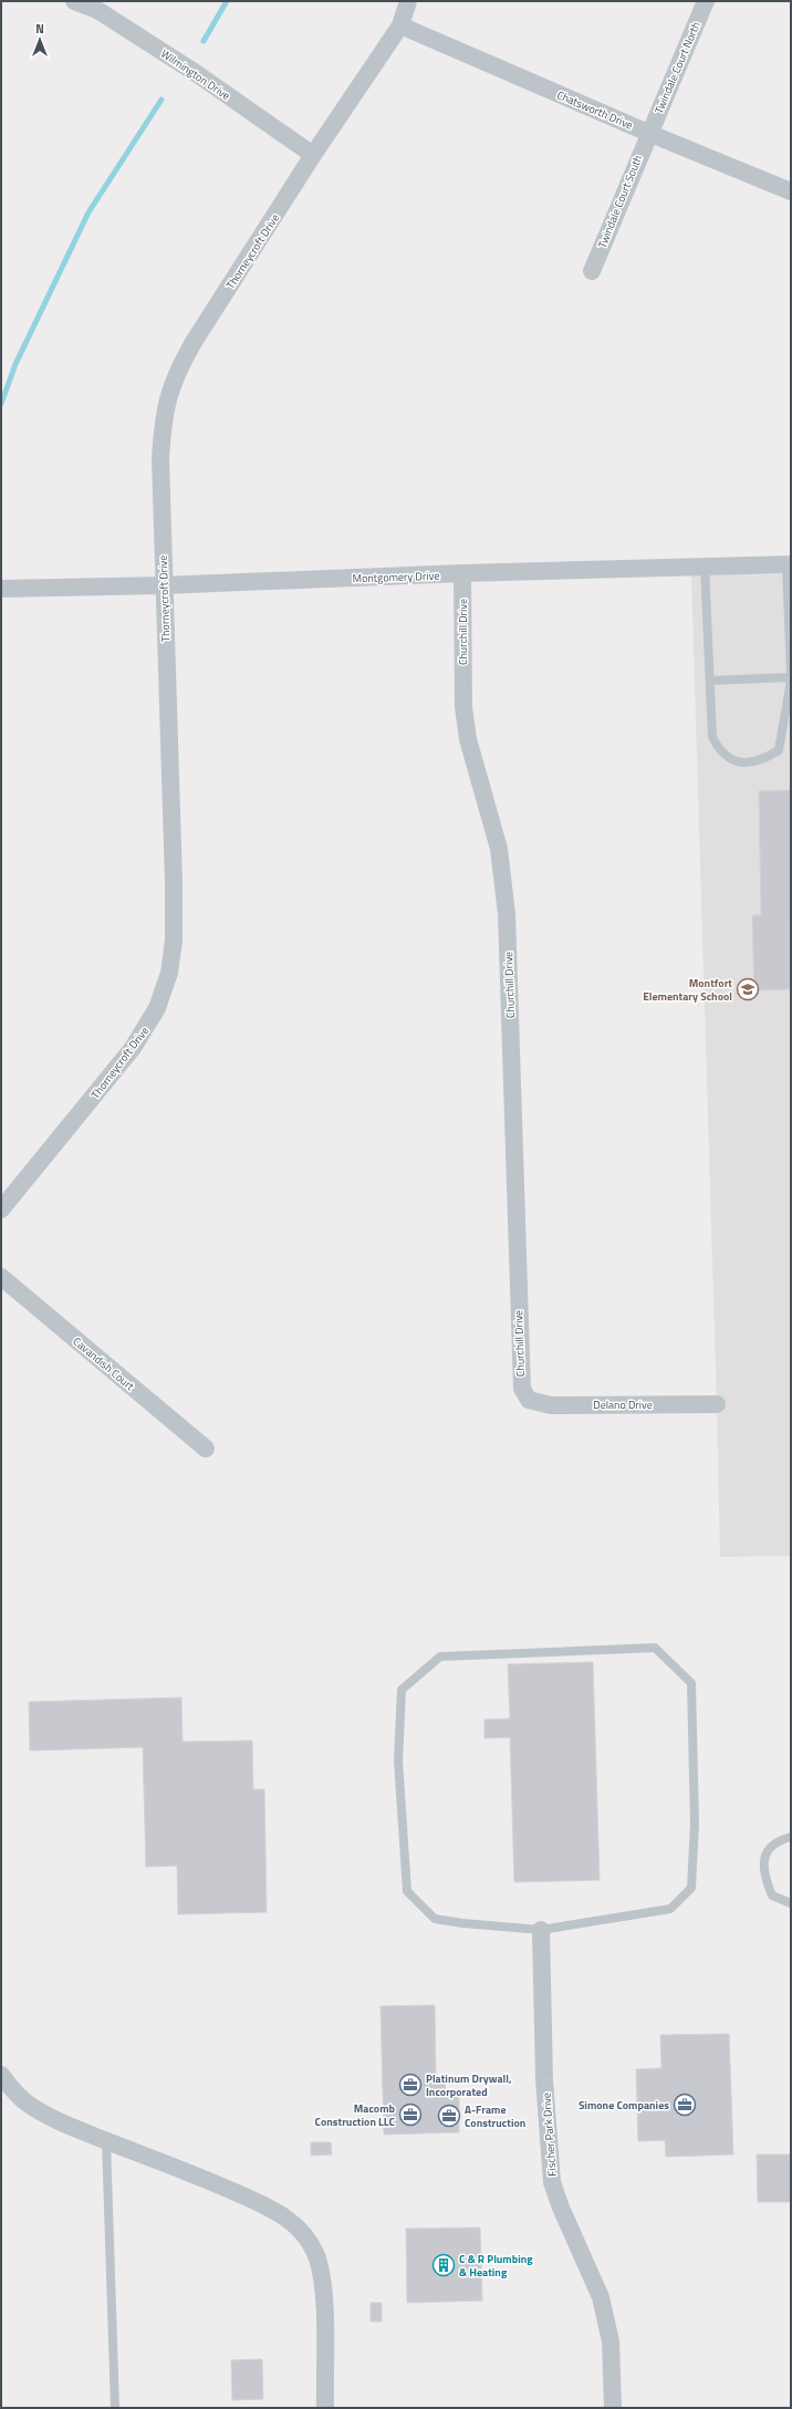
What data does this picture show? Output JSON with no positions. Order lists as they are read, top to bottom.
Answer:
{
  "streets": {
    "street": [
      "Twindale Court North",
      "Wilmington Drive",
      "Chatsworth Drive",
      "Twindale Court South",
      "Thorneycroft Drive",
      "Montgomery Drive",
      "Churchill Drive",
      "Cavandish Court",
      "Delano Drive",
      "Fischer Park Drive"
    ]
  },
  "crossings": [
    ["Twindale Court North", "Chatsworth Drive"],
    ["Twindale Court North", "Twindale Court South"],
    ["Wilmington Drive", "Thorneycroft Drive"],
    ["Chatsworth Drive", "Twindale Court South"],
    ["Chatsworth Drive", "Thorneycroft Drive"],
    ["Thorneycroft Drive", "Montgomery Drive"],
    ["Montgomery Drive", "Churchill Drive"],
    ["Churchill Drive", "Delano Drive"]
  ],
  "places": {
    "school or university": ["Montfort Elementary School"],
    "office": [
      "Platinum Drywall, Incorporated",
      "Simone Companies",
      "Macomb Construction LLC",
      "A-Frame Construction"
    ],
    "building": ["C & R Plumbing & Heating"]
  },
  "north": "top"
}
